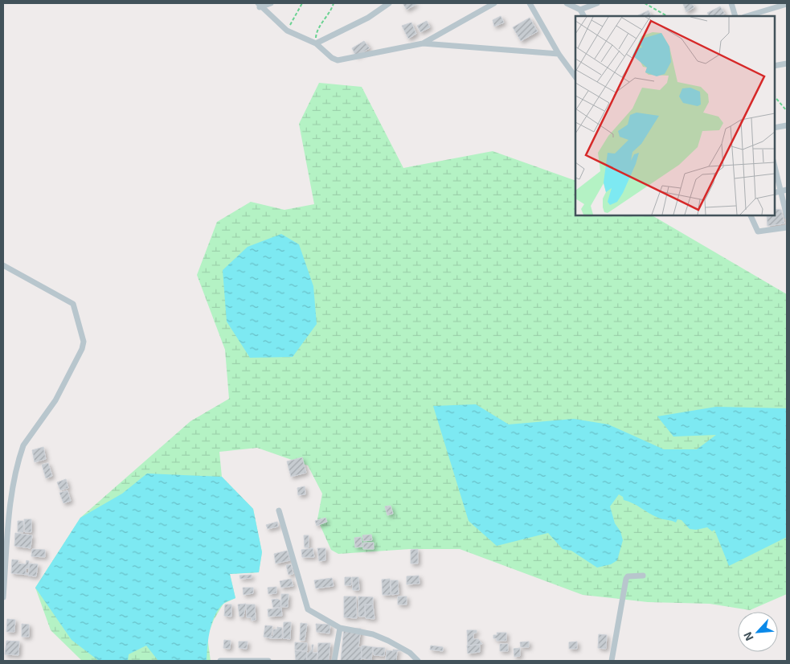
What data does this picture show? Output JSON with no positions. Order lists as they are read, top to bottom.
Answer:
{
  "north": "bottom left"
}
